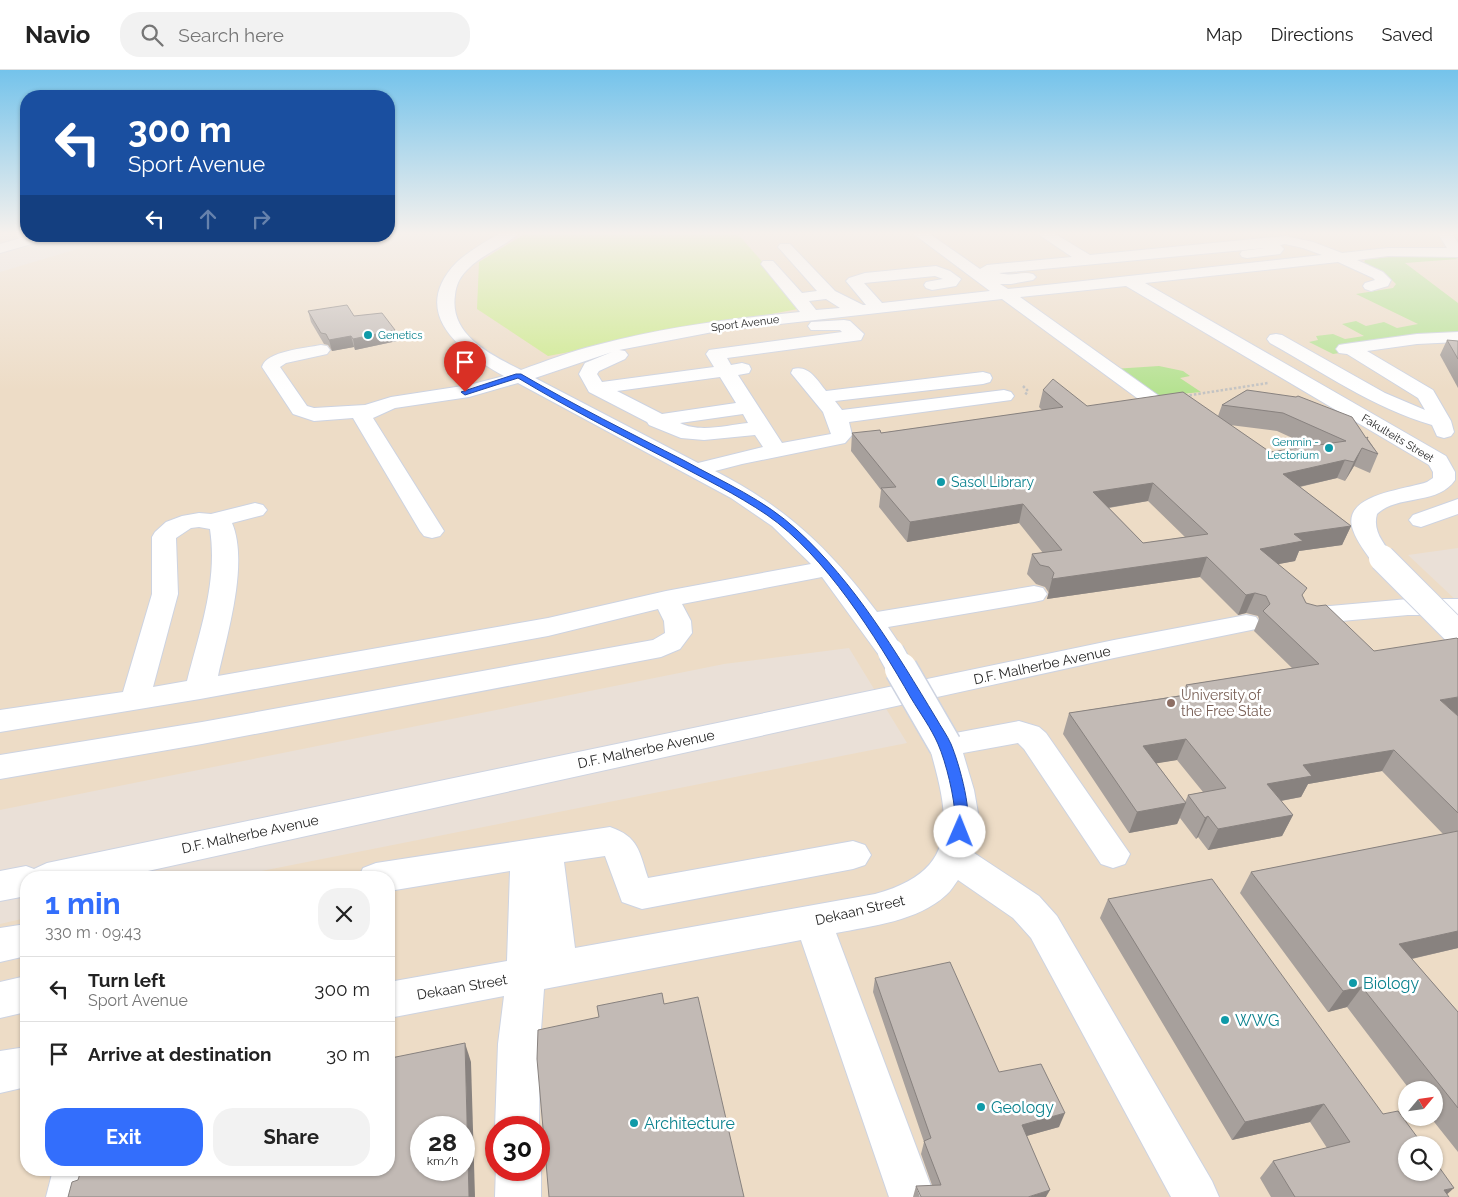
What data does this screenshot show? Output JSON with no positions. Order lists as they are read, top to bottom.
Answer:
{
  "streets": {
    "street": [
      "Sport Avenue",
      "Fakulteits Street",
      "D.F. Malherbe Avenue",
      "Dekaan Street"
    ]
  },
  "places": [
    "Genetics",
    "Genmin - Lectorium",
    "Sasol Library",
    "University of the Free State",
    "Biology",
    "WWG",
    "Geology",
    "Architecture"
  ],
  "north": "top right",
  "page": {
    "header": "Navio",
    "search": "Search here",
    "nav": ["Map", "Directions", "Saved"],
    "turn": ["300 m", "Sport Avenue"],
    "heading": ["1 min", "330 m · 09:43"],
    "list": [
      {
        "name": "Turn left",
        "note": "Sport Avenue",
        "value": "300 m"
      },
      {
        "name": "Arrive at destination",
        "value": "30 m"
      }
    ],
    "buttons": ["Exit", "Share"],
    "speed": "28 km/h",
    "limit": "30"
  }
}
